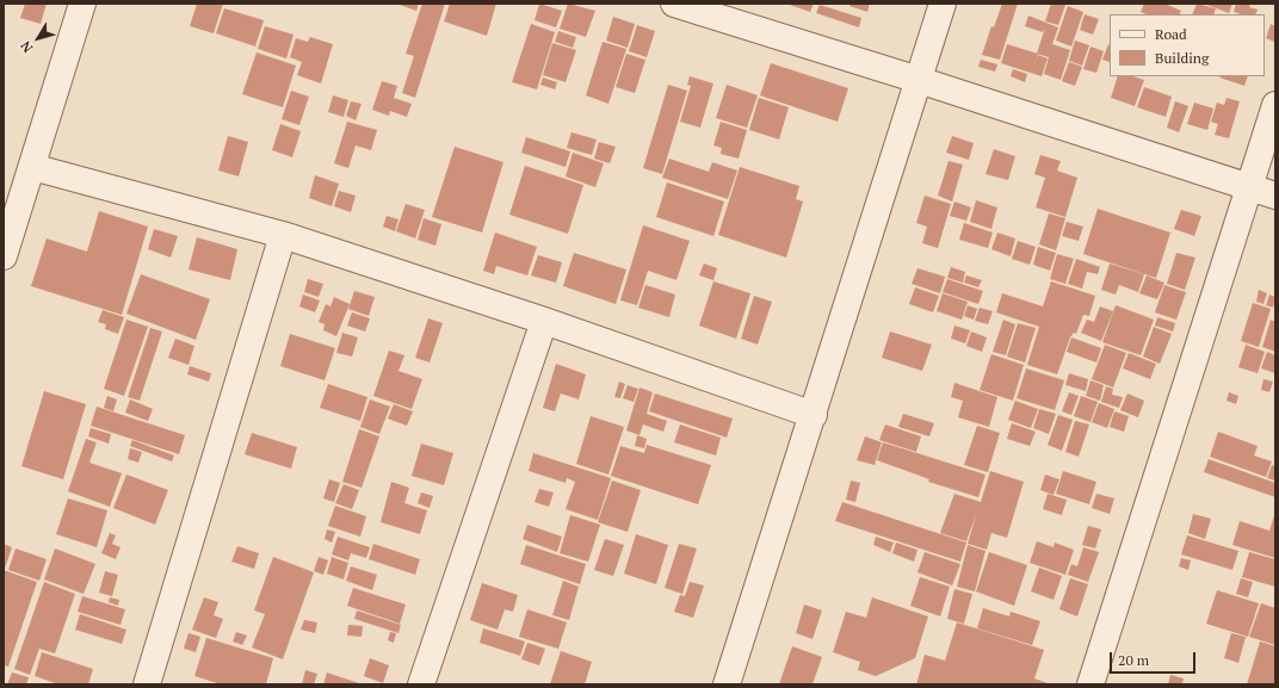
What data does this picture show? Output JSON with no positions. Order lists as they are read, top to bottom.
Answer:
{
  "legend": ["Road", "Building"],
  "scale_bar": "20 m",
  "north": "bottom left"
}
